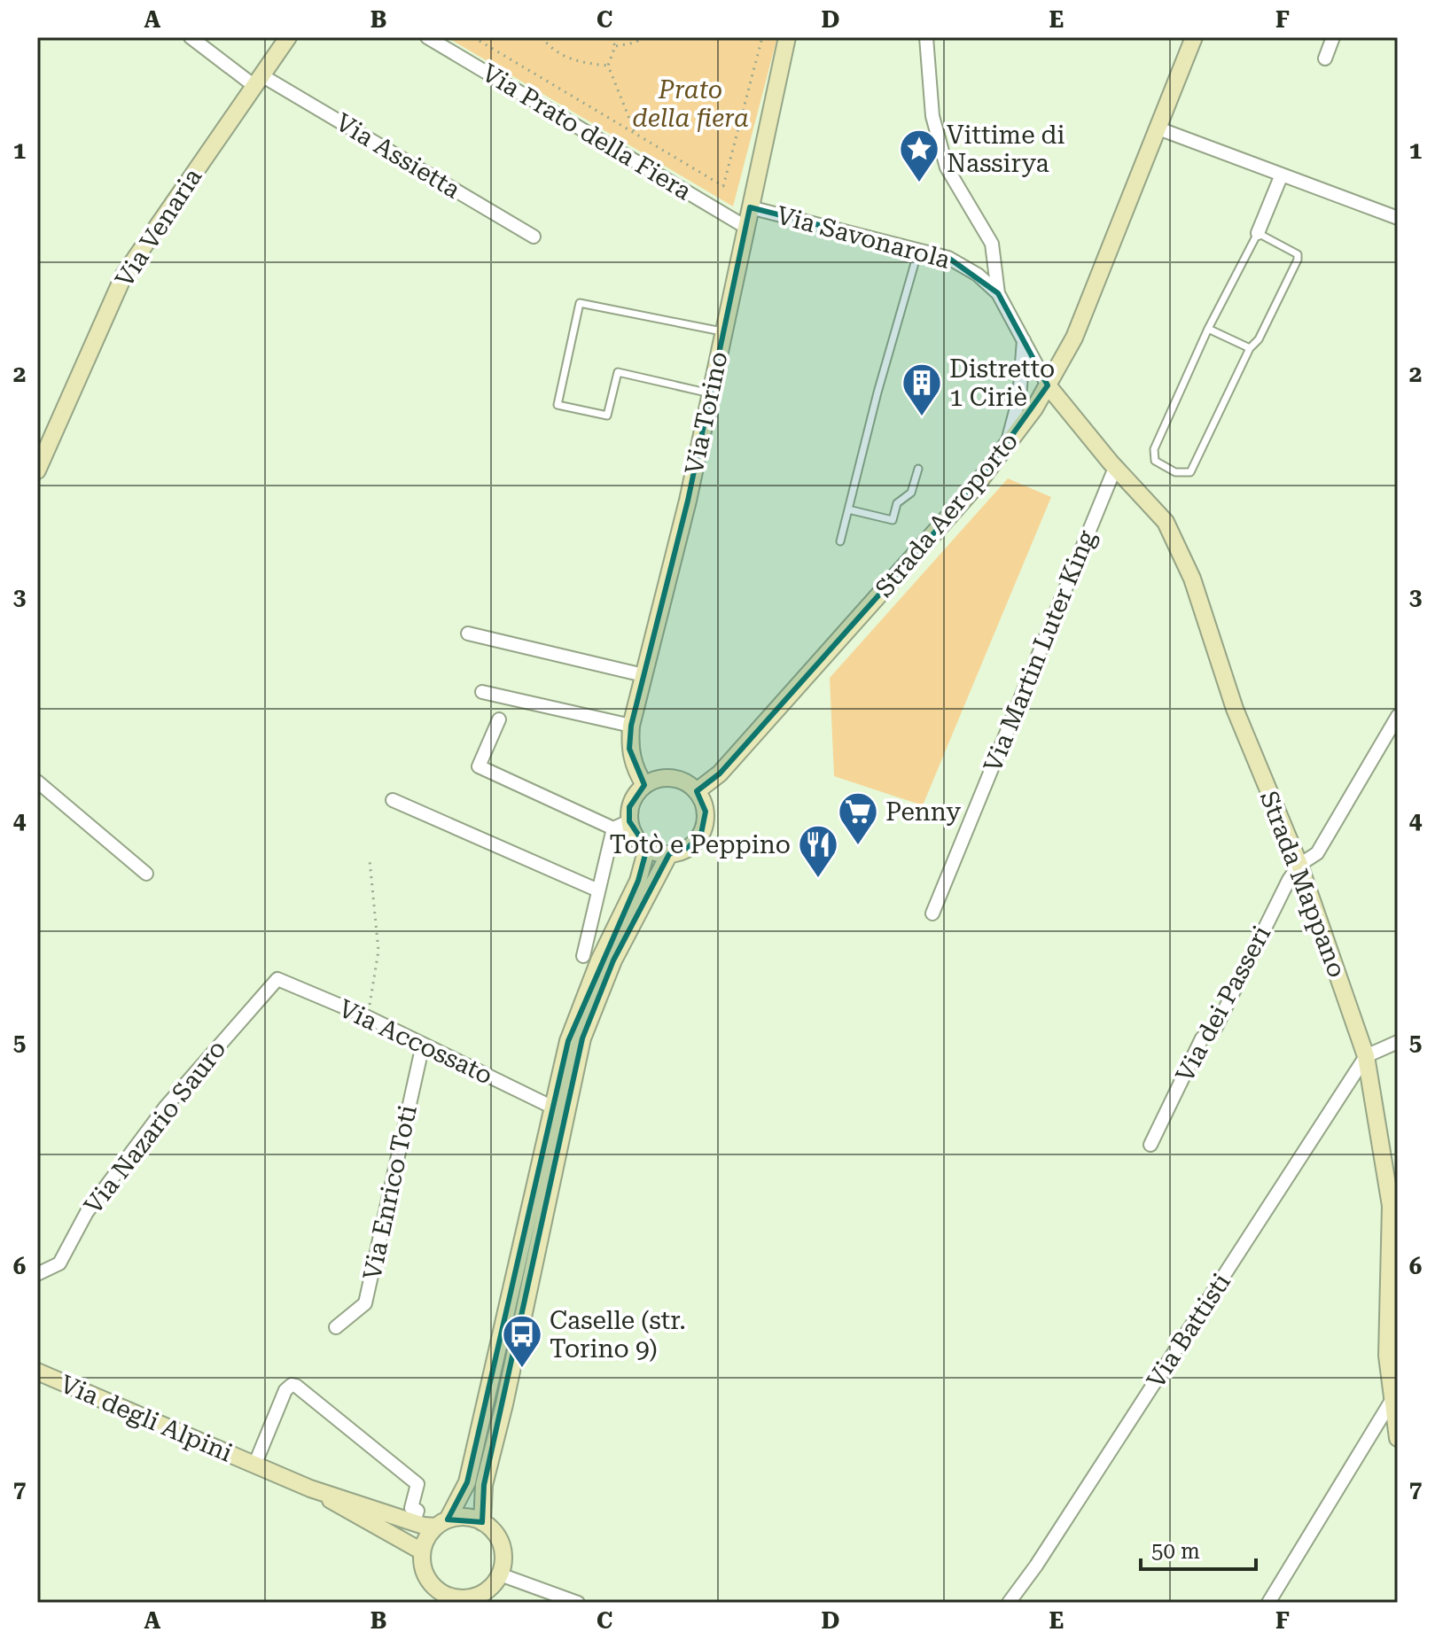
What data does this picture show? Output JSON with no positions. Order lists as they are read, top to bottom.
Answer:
{
  "streets": {
    "street": [
      "Via Prato della Fiera",
      "Via Assietta",
      "Via Venaria",
      "Via Savonarola",
      "Via Torino",
      "Strada Aeroporto",
      "Via Martin Luter King",
      "Strada Mappano",
      "Via dei Passeri",
      "Via Accossato",
      "Via Nazario Sauro",
      "Via Enrico Toti",
      "Via Battisti",
      "Via degli Alpini"
    ]
  },
  "crossings": [
    ["Via Prato della Fiera", "Via Torino"],
    ["Via Assietta", "Via Venaria"],
    ["Via Savonarola", "Via Torino"],
    ["Via Savonarola", "Strada Aeroporto"],
    ["Via Savonarola", "Strada Mappano"],
    ["Via Torino", "Strada Aeroporto"],
    ["Strada Aeroporto", "Strada Mappano"],
    ["Via Martin Luter King", "Strada Mappano"],
    ["Strada Mappano", "Via dei Passeri"],
    ["Strada Mappano", "Via Battisti"],
    ["Via Accossato", "Via Nazario Sauro"],
    ["Via Accossato", "Via Enrico Toti"]
  ],
  "parks": ["Prato della fiera"],
  "places": {
    "place": ["Vittime di Nassirya"],
    "building": ["Distretto 1 Ciriè"],
    "supermarket": ["Penny"],
    "restaurant": ["Totò e Peppino"],
    "bus stop": ["Caselle (str. Torino 9)"]
  },
  "scale_bar": "50 m",
  "grid": {
    "columns": [
      "A",
      "B",
      "C",
      "D",
      "E",
      "F"
    ],
    "rows": [
      "1",
      "2",
      "3",
      "4",
      "5",
      "6",
      "7"
    ]
  }
}
